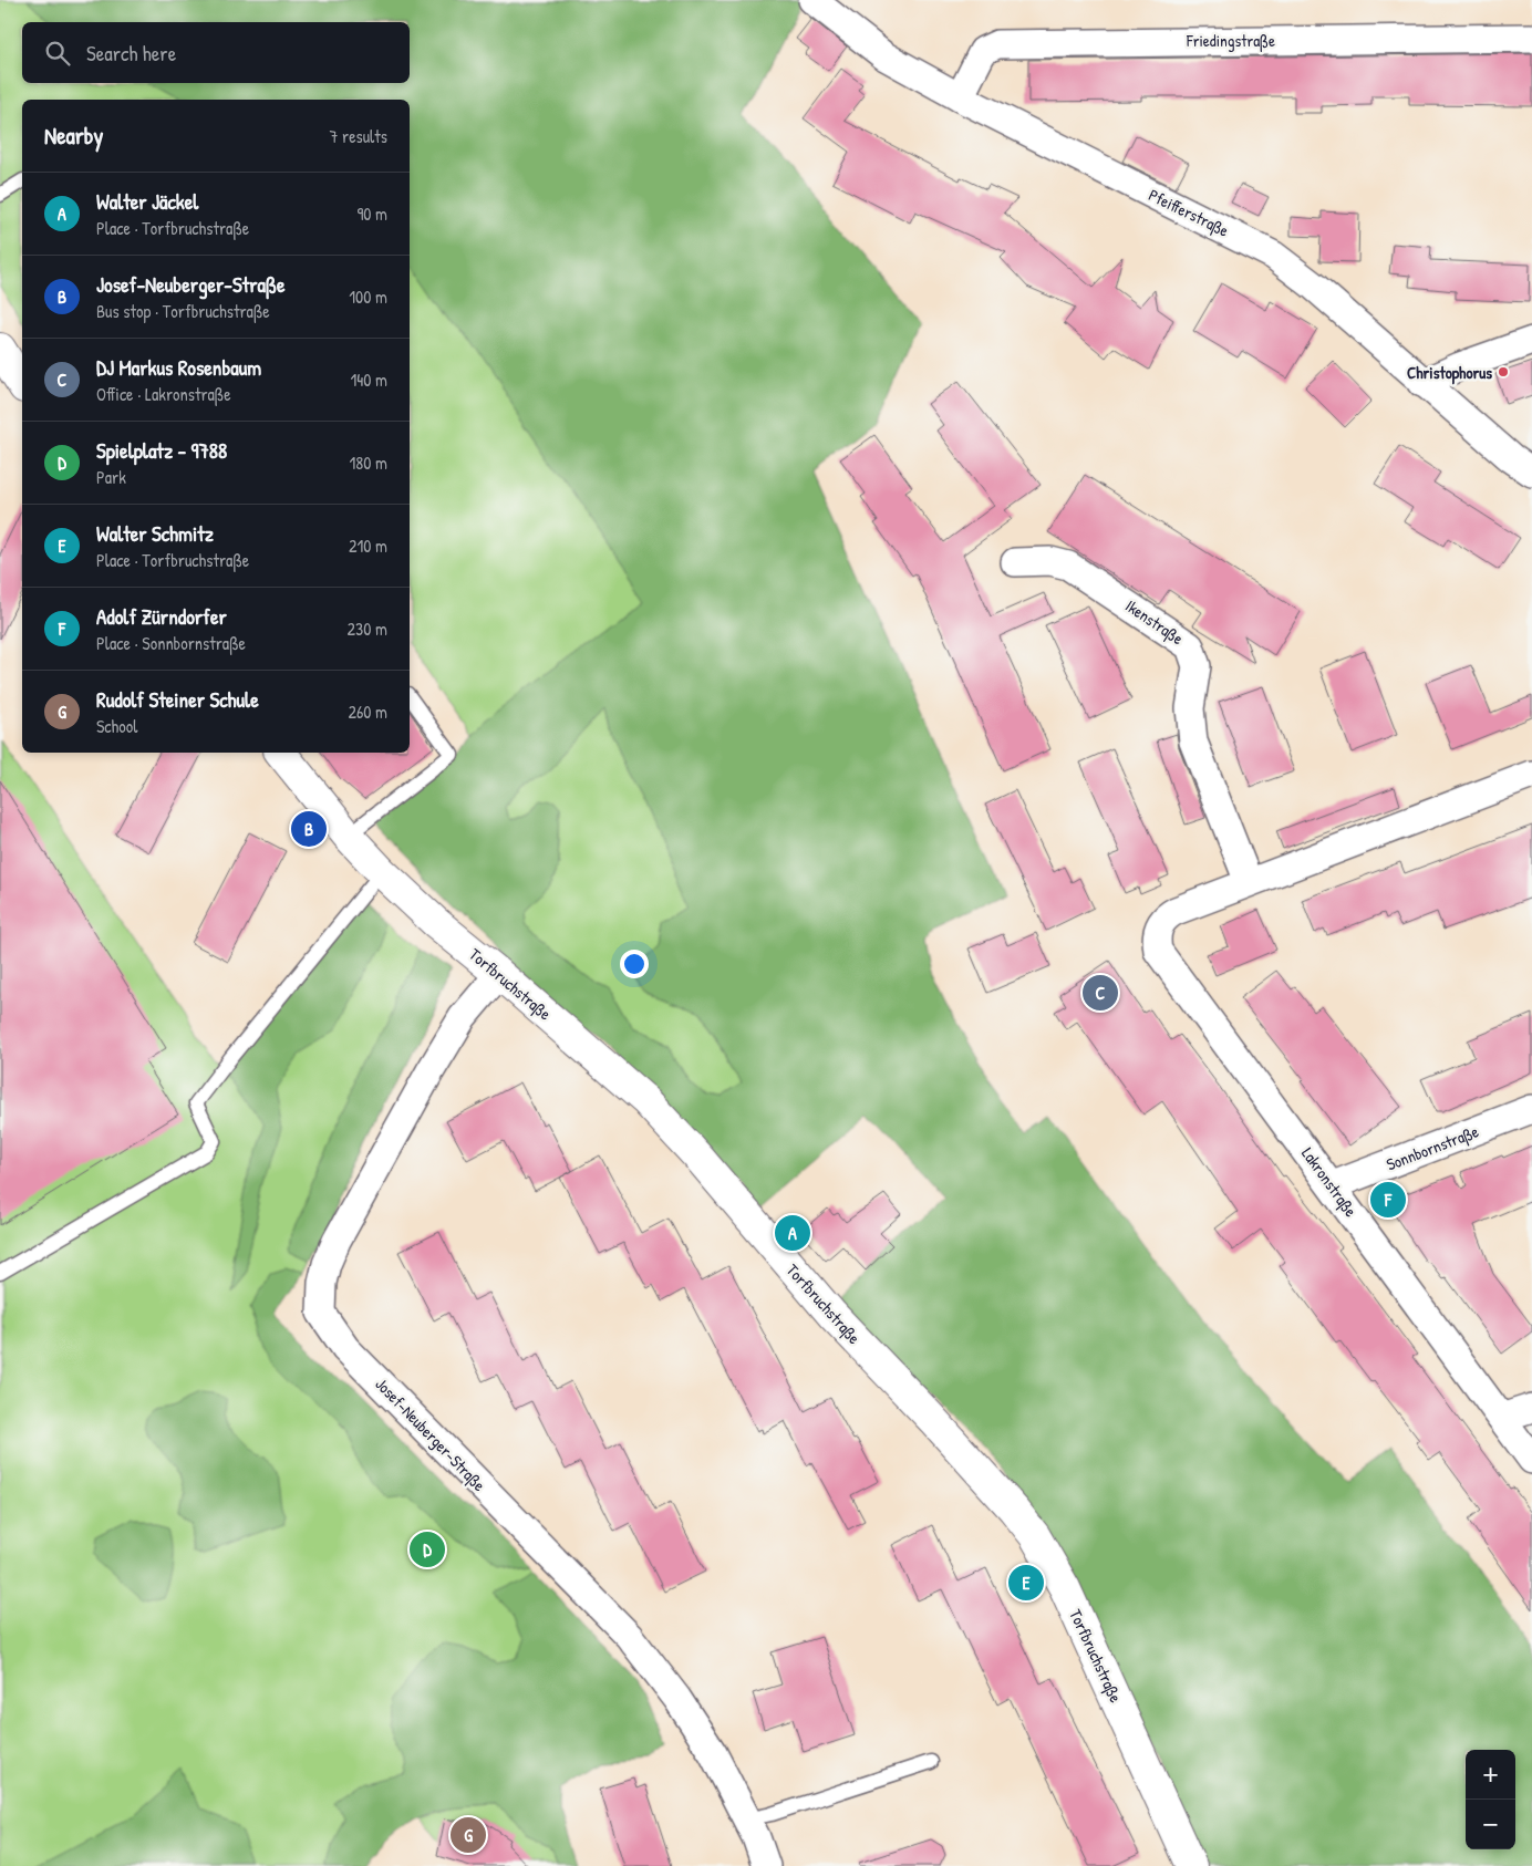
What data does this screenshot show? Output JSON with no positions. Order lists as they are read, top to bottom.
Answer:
{
  "streets": {
    "main road": ["Torfbruchstraße"],
    "street": [
      "Friedingstraße",
      "Pfeifferstraße",
      "Ikenstraße",
      "Sonnbornstraße",
      "Lakronstraße",
      "Josef-Neuberger-Straße"
    ]
  },
  "crossings": [
    ["Friedingstraße", "Pfeifferstraße"],
    ["Ikenstraße", "Lakronstraße"],
    ["Torfbruchstraße", "Josef-Neuberger-Straße"],
    ["Sonnbornstraße", "Lakronstraße"]
  ],
  "places": ["Christophorus"],
  "page": {
    "search": "Search here",
    "heading": ["Nearby", "7 results"],
    "list": [
      {
        "mark": "A",
        "name": "Walter Jäckel",
        "note": "Place · Torfbruchstraße",
        "value": "90 m"
      },
      {
        "mark": "B",
        "name": "Josef-Neuberger-Straße",
        "note": "Bus stop · Torfbruchstraße",
        "value": "100 m"
      },
      {
        "mark": "C",
        "name": "DJ Markus Rosenbaum",
        "note": "Office · Lakronstraße",
        "value": "140 m"
      },
      {
        "mark": "D",
        "name": "Spielplatz - 9788",
        "note": "Park",
        "value": "180 m"
      },
      {
        "mark": "E",
        "name": "Walter Schmitz",
        "note": "Place · Torfbruchstraße",
        "value": "210 m"
      },
      {
        "mark": "F",
        "name": "Adolf Zürndorfer",
        "note": "Place · Sonnbornstraße",
        "value": "230 m"
      },
      {
        "mark": "G",
        "name": "Rudolf Steiner Schule",
        "note": "School",
        "value": "260 m"
      }
    ],
    "pins": [
      "B",
      "C",
      "F",
      "A",
      "D",
      "E",
      "G"
    ],
    "map_buttons": ["+", "−"]
  }
}
